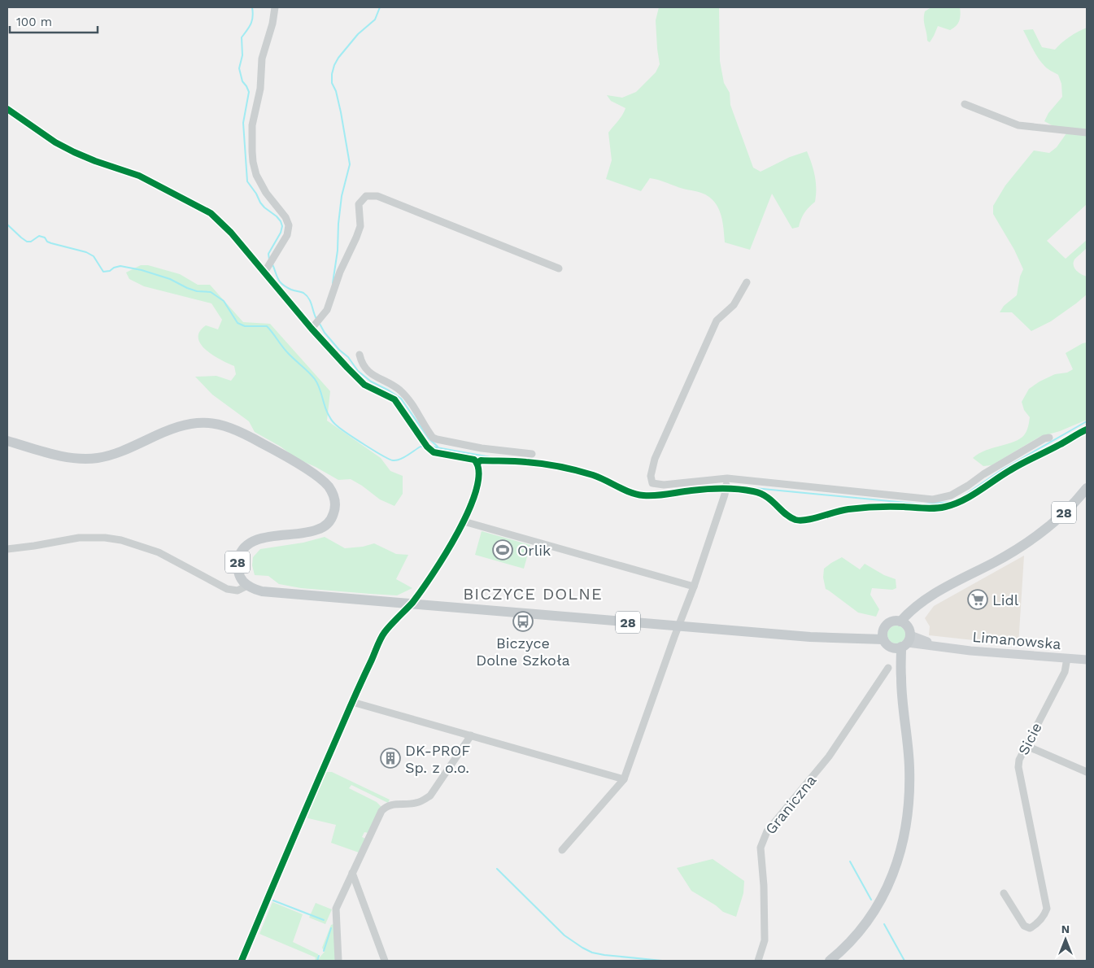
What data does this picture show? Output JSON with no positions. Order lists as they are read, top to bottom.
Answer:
{
  "streets": {
    "main road": ["28", "Limanowska"],
    "street": ["Sicie", "Graniczna"]
  },
  "crossings": [
    ["28", "Limanowska"],
    ["Limanowska", "Sicie"]
  ],
  "districts": ["BICZYCE DOLNE"],
  "places": {
    "sports": ["Orlik"],
    "supermarket": ["Lidl"],
    "bus stop": ["Biczyce Dolne Szkoła"],
    "building": ["DK-PROF Sp. z o.o."]
  },
  "scale_bar": "100 m",
  "north": "top"
}
